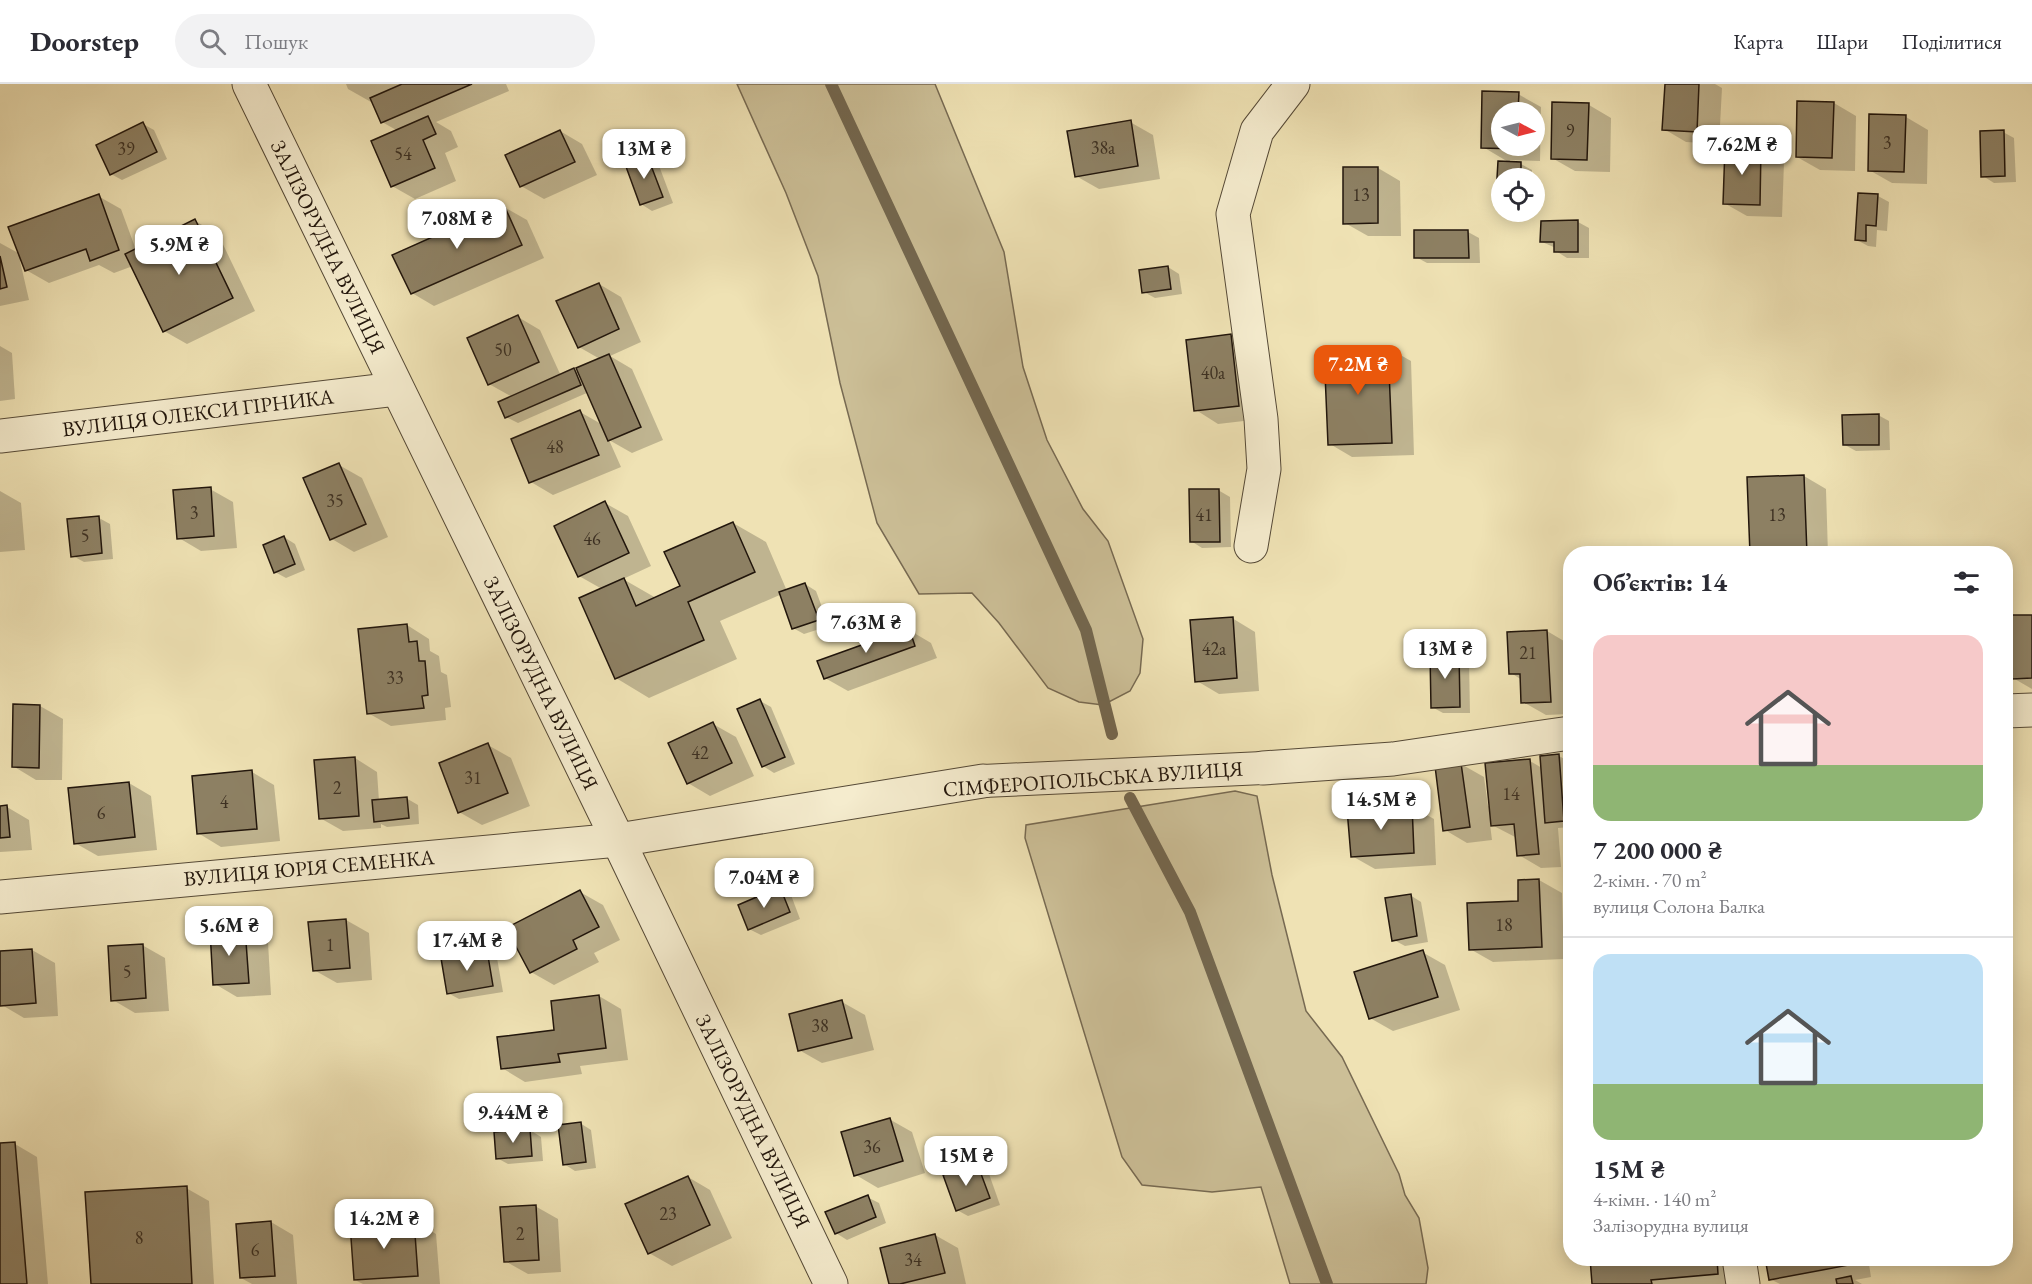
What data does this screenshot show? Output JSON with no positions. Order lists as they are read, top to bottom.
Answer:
{
  "streets": {
    "street": [
      "ЗАЛІЗОРУДНА ВУЛИЦЯ",
      "ВУЛИЦЯ ОЛЕКСИ ГІРНИКА",
      "СІМФЕРОПОЛЬСЬКА ВУЛИЦЯ",
      "ВУЛИЦЯ ЮРІЯ СЕМЕНКА"
    ]
  },
  "crossings": [
    ["ЗАЛІЗОРУДНА ВУЛИЦЯ", "ВУЛИЦЯ ОЛЕКСИ ГІРНИКА"],
    ["ЗАЛІЗОРУДНА ВУЛИЦЯ", "СІМФЕРОПОЛЬСЬКА ВУЛИЦЯ"],
    ["ЗАЛІЗОРУДНА ВУЛИЦЯ", "ВУЛИЦЯ ЮРІЯ СЕМЕНКА"],
    ["СІМФЕРОПОЛЬСЬКА ВУЛИЦЯ", "ВУЛИЦЯ ЮРІЯ СЕМЕНКА"]
  ],
  "house_numbers": [
    "9",
    "3",
    "38а",
    "39",
    "54",
    "13",
    "50",
    "40а",
    "48",
    "35",
    "3",
    "41",
    "13",
    "5",
    "46",
    "42а",
    "21",
    "33",
    "42",
    "31",
    "2",
    "14",
    "4",
    "6",
    "18",
    "1",
    "5",
    "38",
    "36",
    "23",
    "2",
    "8",
    "6",
    "34"
  ],
  "north": "right",
  "page": {
    "header": "Doorstep",
    "search": "Пошук",
    "nav": ["Карта", "Шари", "Поділитися"],
    "price": [
      "7.62M ₴",
      "13M ₴",
      "7.08M ₴",
      "5.9M ₴",
      "7.2M ₴",
      "7.63M ₴",
      "13M ₴",
      "14.5M ₴",
      "7.04M ₴",
      "5.6M ₴",
      "17.4M ₴",
      "9.44M ₴",
      "15M ₴",
      "14.2M ₴"
    ],
    "heading": "Об’єктів: 14",
    "list": [
      {
        "name": "7 200 000 ₴",
        "note": "2-кімн. · 70 m² · вулиця Солона Балка"
      },
      {
        "name": "15M ₴",
        "note": "4-кімн. · 140 m² · Залізорудна вулиця"
      }
    ]
  }
}
